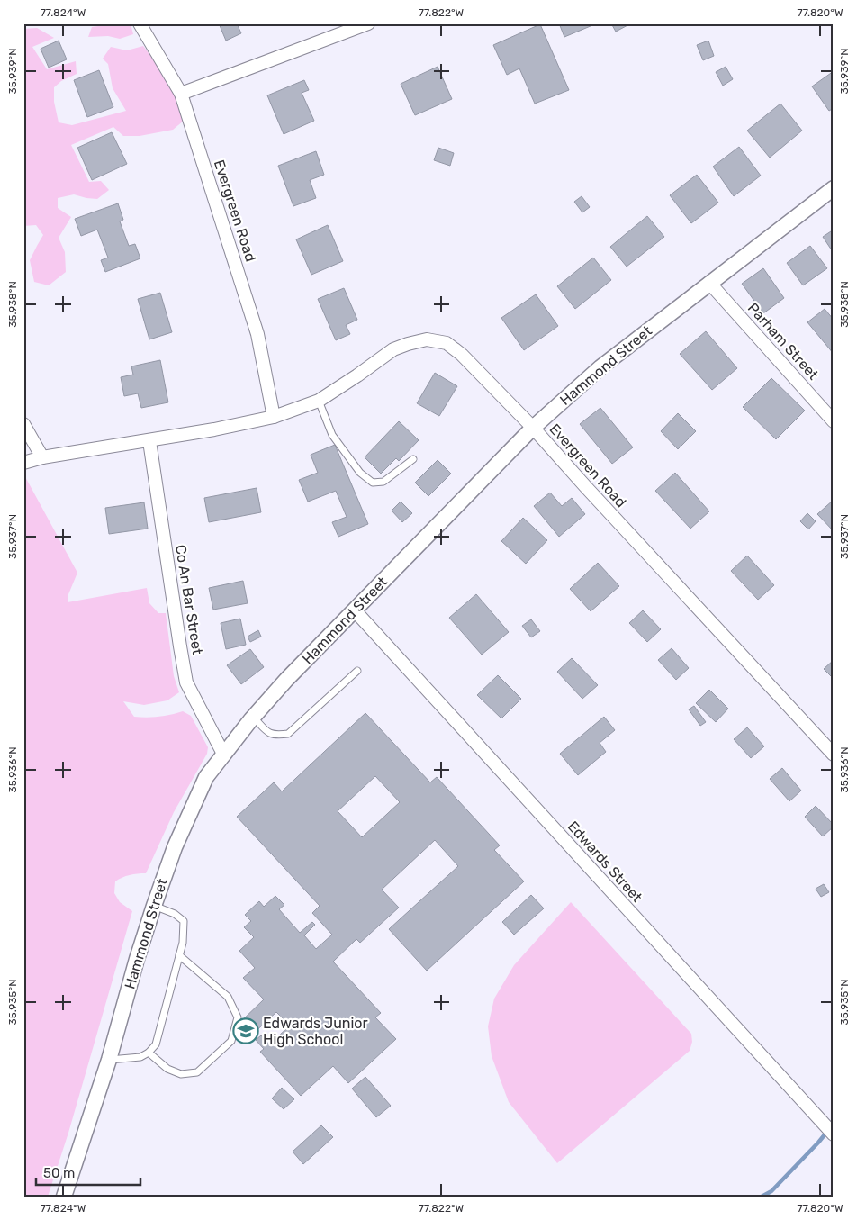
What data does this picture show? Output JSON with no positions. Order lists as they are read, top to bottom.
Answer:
{
  "streets": {
    "street": [
      "Evergreen Road",
      "Parham Street",
      "Hammond Street",
      "Co An Bar Street",
      "Edwards Street"
    ]
  },
  "crossings": [
    ["Evergreen Road", "Hammond Street"],
    ["Evergreen Road", "Co An Bar Street"],
    ["Parham Street", "Hammond Street"],
    ["Hammond Street", "Co An Bar Street"],
    ["Hammond Street", "Edwards Street"]
  ],
  "places": {
    "school or university": ["Edwards Junior High School"]
  },
  "scale_bar": "50 m",
  "coordinates": [
    "77.824°W",
    "77.822°W",
    "77.820°W",
    "35.939°N",
    "35.938°N",
    "35.937°N",
    "35.936°N",
    "35.935°N"
  ]
}
